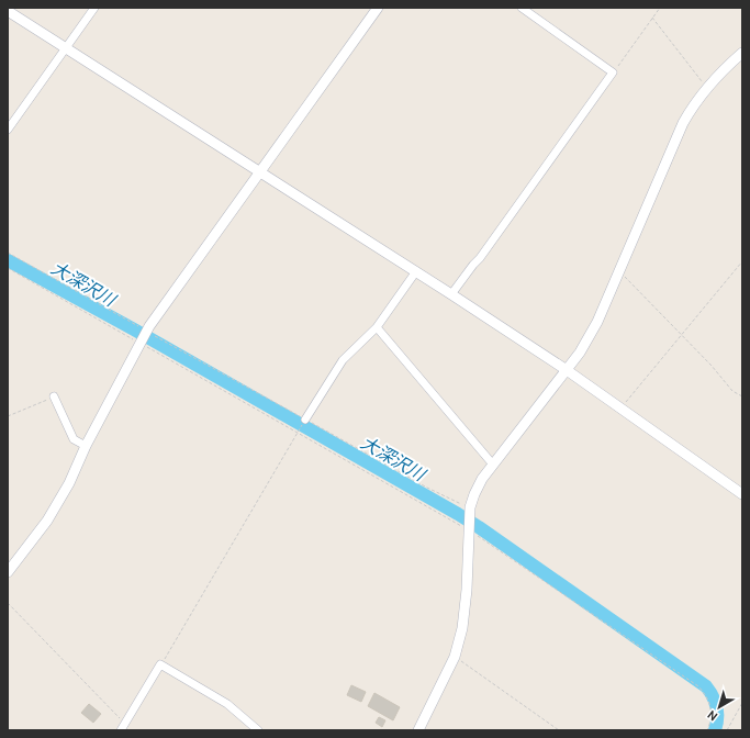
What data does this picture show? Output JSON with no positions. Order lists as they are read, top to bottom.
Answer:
{
  "water": ["大深沢川"],
  "north": "bottom left"
}
